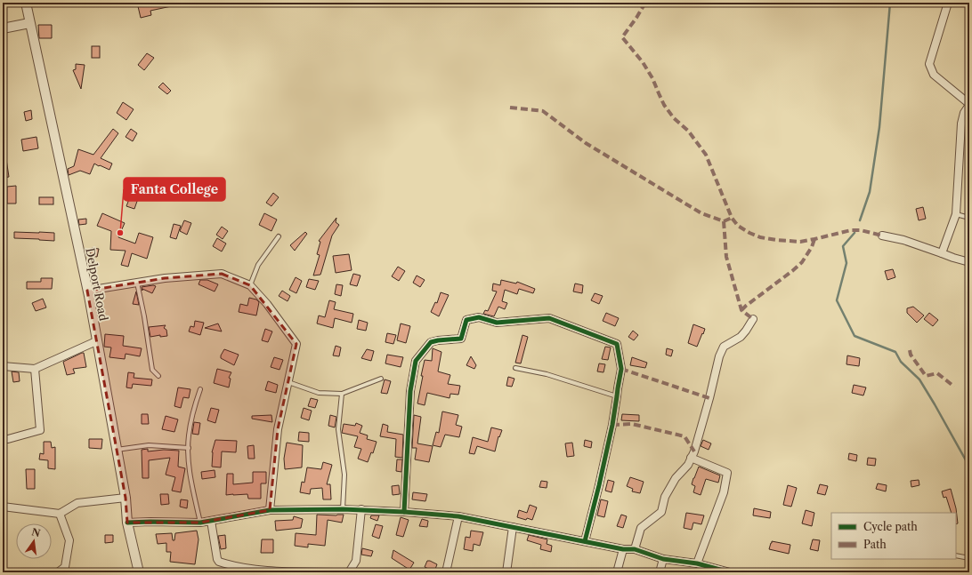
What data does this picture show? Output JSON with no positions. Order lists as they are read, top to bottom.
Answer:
{
  "streets": {
    "street": ["Delport Road"]
  },
  "places": ["Fanta College"],
  "legend": ["Cycle path", "Path"],
  "north": "top"
}
